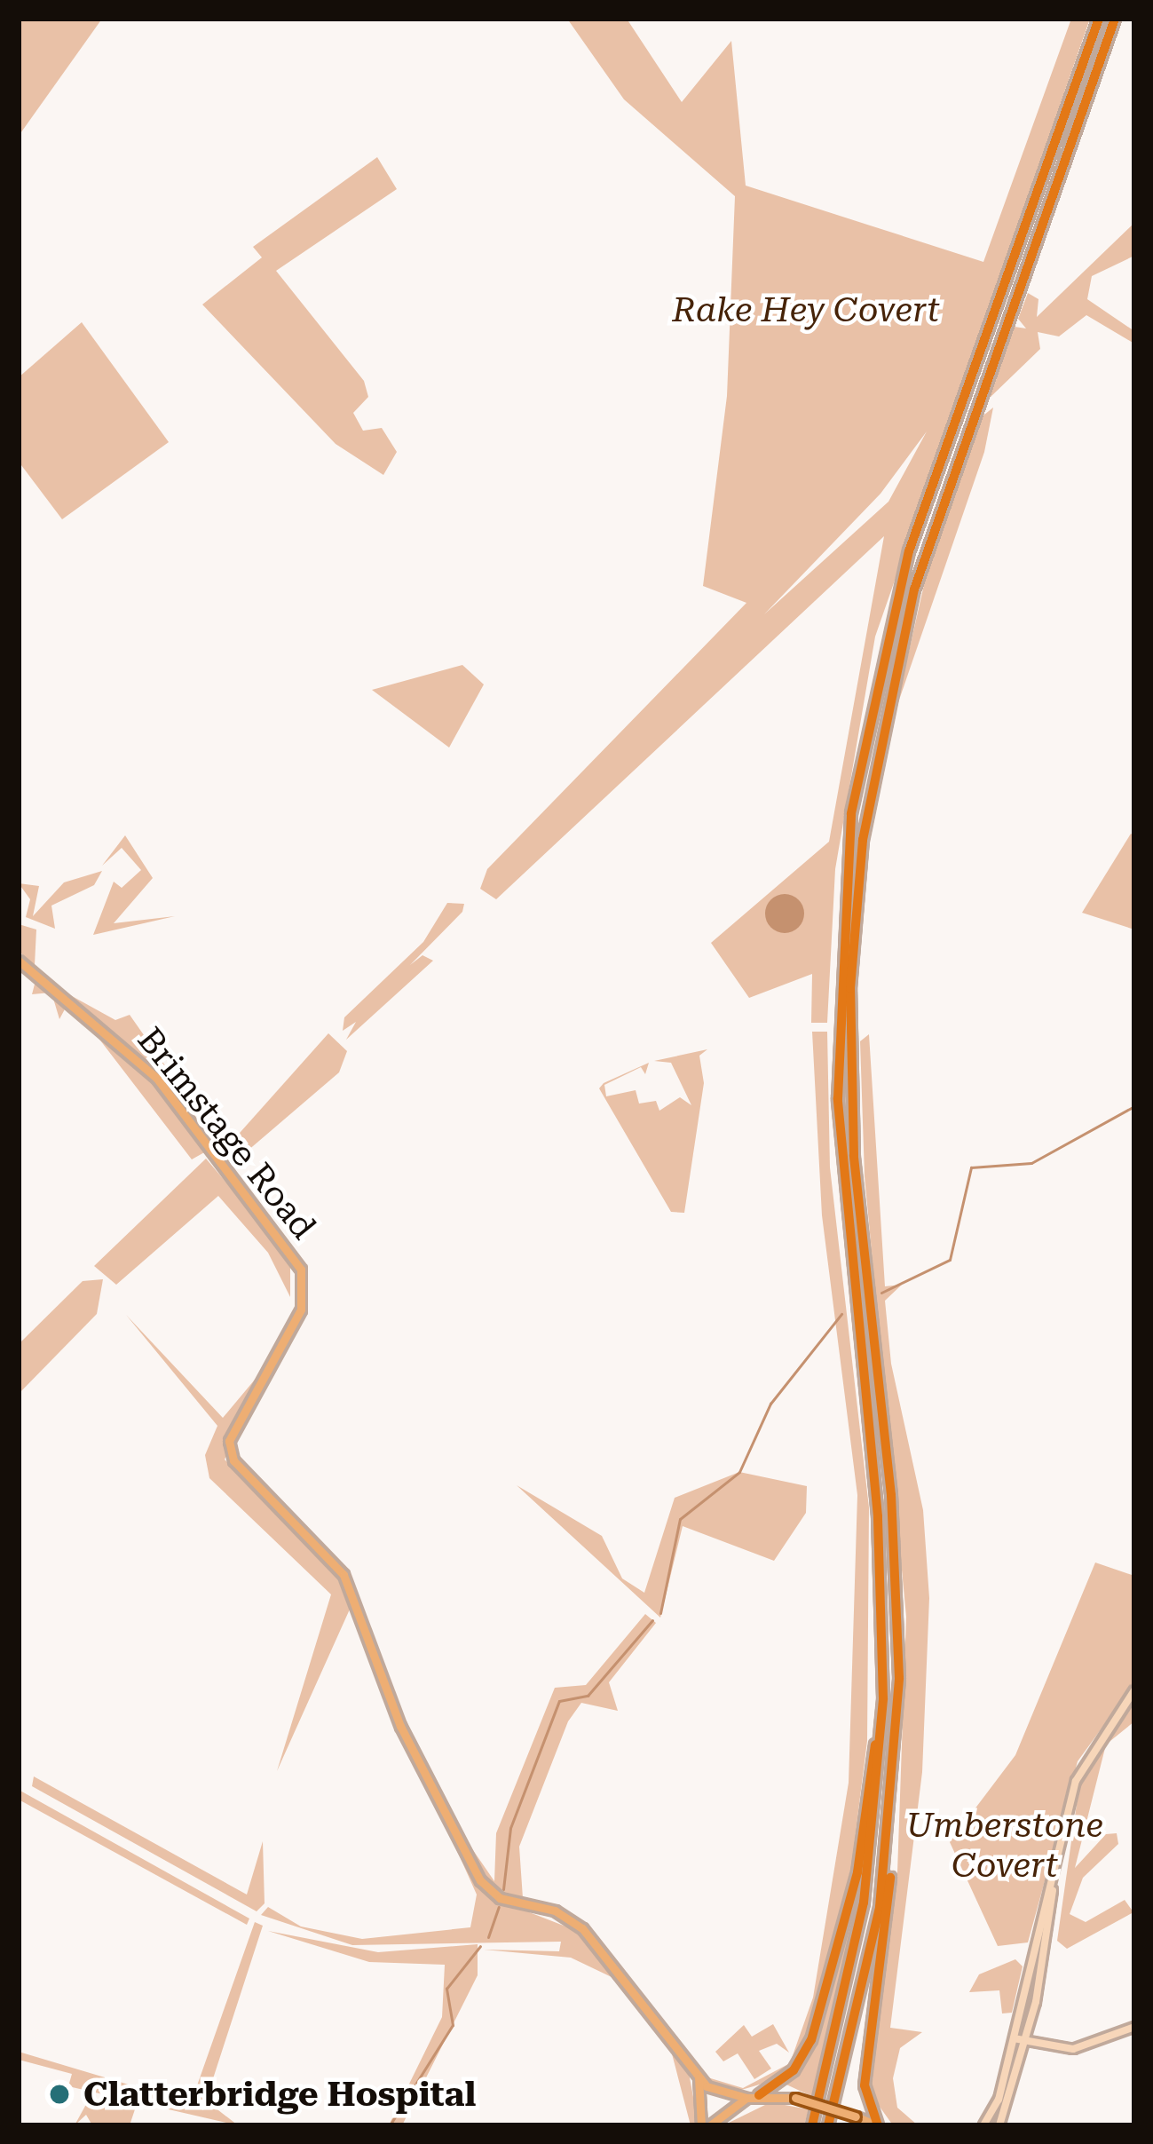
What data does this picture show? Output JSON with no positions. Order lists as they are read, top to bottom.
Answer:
{
  "streets": {
    "main road": ["Brimstage Road"]
  },
  "parks": ["Rake Hey Covert", "Umberstone Covert"],
  "places": ["Clatterbridge Hospital"]
}
